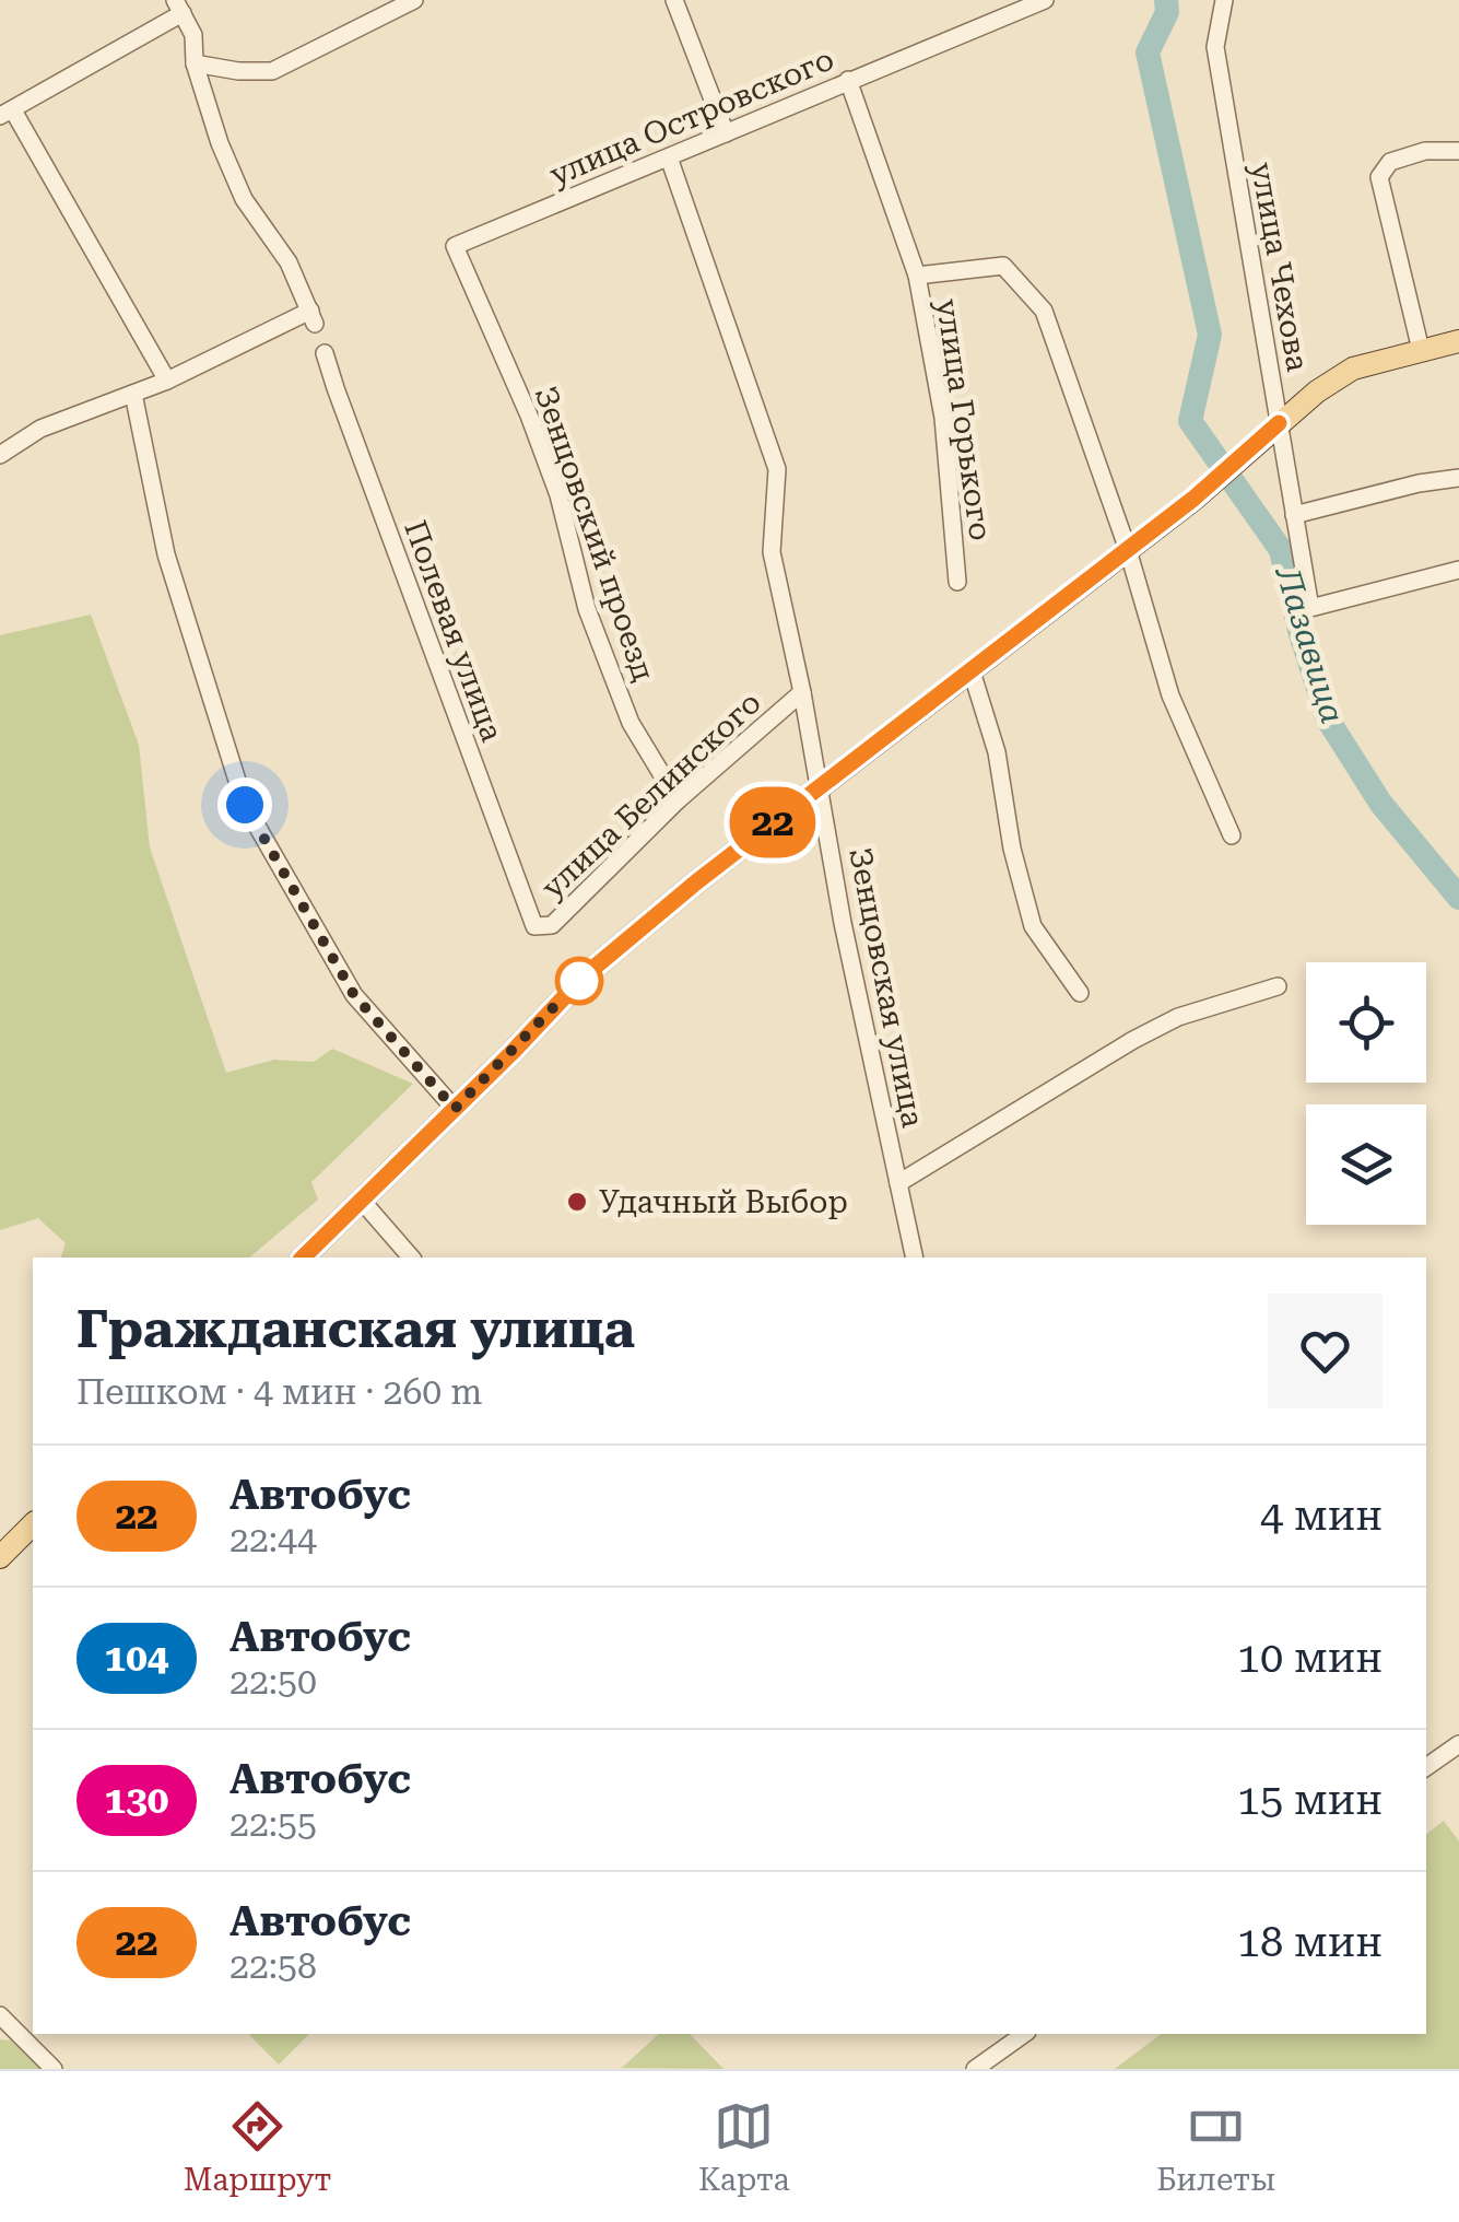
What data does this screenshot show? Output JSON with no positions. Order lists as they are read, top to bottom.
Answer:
{
  "streets": {
    "street": [
      "улица Островского",
      "улица Чехова",
      "улица Горького",
      "Зенцовский проезд",
      "Полевая улица",
      "улица Белинского",
      "Зенцовская улица"
    ]
  },
  "crossings": [
    ["улица Островского", "улица Горького"],
    ["улица Островского", "Зенцовский проезд"],
    ["улица Островского", "Зенцовская улица"],
    ["Зенцовский проезд", "улица Белинского"],
    ["Полевая улица", "улица Белинского"],
    ["улица Белинского", "Зенцовская улица"]
  ],
  "water": ["Лазавица"],
  "places": ["Удачный Выбор"],
  "lines": ["bus line 22"],
  "page": {
    "on_map": "22",
    "heading": ["Гражданская улица", "Пешком · 4 мин · 260 m"],
    "list": [
      {
        "mark": "22",
        "name": "Автобус",
        "note": "22:44",
        "value": "4 мин"
      },
      {
        "mark": "104",
        "name": "Автобус",
        "note": "22:50",
        "value": "10 мин"
      },
      {
        "mark": "130",
        "name": "Автобус",
        "note": "22:55",
        "value": "15 мин"
      },
      {
        "mark": "22",
        "name": "Автобус",
        "note": "22:58",
        "value": "18 мин"
      }
    ],
    "tabs": ["Маршрут", "Карта", "Билеты"]
  }
}
